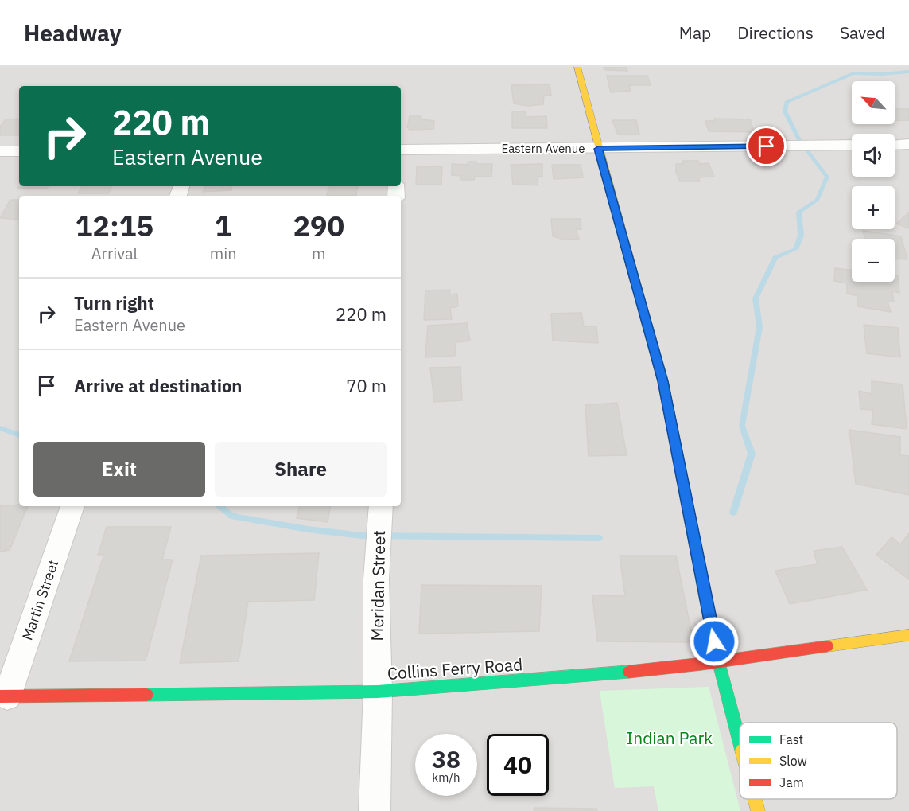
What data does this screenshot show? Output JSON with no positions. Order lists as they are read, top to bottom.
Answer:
{
  "streets": {
    "street": [
      "Eastern Avenue",
      "Meridan Street",
      "Martin Street",
      "Collins Ferry Road"
    ]
  },
  "crossings": [
    ["Meridan Street", "Collins Ferry Road"],
    ["Martin Street", "Collins Ferry Road"]
  ],
  "parks": ["Indian Park"],
  "legend": ["Fast", "Slow", "Jam"],
  "north": "top left",
  "page": {
    "header": "Headway",
    "nav": ["Map", "Directions", "Saved"],
    "map_buttons": ["+", "−"],
    "turn": ["220 m", "Eastern Avenue"],
    "eta": [
      "12:15",
      "Arrival",
      "1",
      "min",
      "290",
      "m"
    ],
    "list": [
      {
        "name": "Turn right",
        "note": "Eastern Avenue",
        "value": "220 m"
      },
      {
        "name": "Arrive at destination",
        "value": "70 m"
      }
    ],
    "buttons": ["Exit", "Share"],
    "speed": "38 km/h",
    "limit": "40"
  }
}
